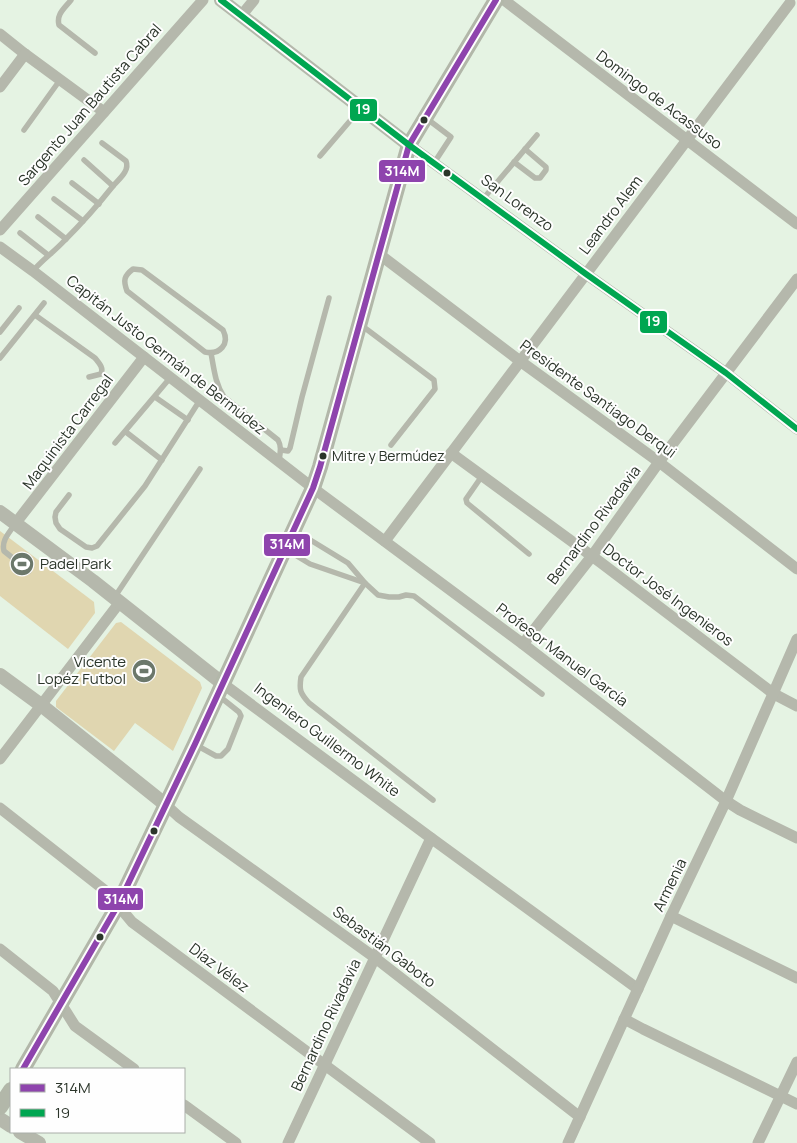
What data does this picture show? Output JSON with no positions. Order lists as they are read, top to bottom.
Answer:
{
  "streets": {
    "street": [
      "Domingo de Acassuso",
      "Sargento Juan Bautista Cabral",
      "San Lorenzo",
      "Leandro Alem",
      "Capitán Justo Germán de Bermúdez",
      "Presidente Santiago Derqui",
      "Maquinista Carregal",
      "Bernardino Rivadavia",
      "Doctor José Ingenieros",
      "Profesor Manuel García",
      "Ingeniero Guillermo White",
      "Armenia",
      "Sebastián Gaboto",
      "Díaz Vélez"
    ]
  },
  "crossings": [
    ["Domingo de Acassuso", "Leandro Alem"],
    ["San Lorenzo", "Leandro Alem"],
    ["San Lorenzo", "Bernardino Rivadavia"],
    ["Leandro Alem", "Presidente Santiago Derqui"],
    ["Leandro Alem", "Doctor José Ingenieros"],
    ["Leandro Alem", "Profesor Manuel García"],
    ["Capitán Justo Germán de Bermúdez", "Maquinista Carregal"],
    ["Capitán Justo Germán de Bermúdez", "Profesor Manuel García"],
    ["Presidente Santiago Derqui", "Bernardino Rivadavia"],
    ["Maquinista Carregal", "Ingeniero Guillermo White"],
    ["Bernardino Rivadavia", "Doctor José Ingenieros"],
    ["Bernardino Rivadavia", "Profesor Manuel García"],
    ["Bernardino Rivadavia", "Ingeniero Guillermo White"],
    ["Bernardino Rivadavia", "Sebastián Gaboto"],
    ["Bernardino Rivadavia", "Díaz Vélez"],
    ["Doctor José Ingenieros", "Armenia"],
    ["Profesor Manuel García", "Armenia"],
    ["Ingeniero Guillermo White", "Armenia"],
    ["Armenia", "Sebastián Gaboto"]
  ],
  "places": {
    "other": ["Mitre y Bermúdez"],
    "sports": ["Padel Park", "Vicente Lopéz Futbol"]
  },
  "lines": ["transit line 314M", "transit line 19"],
  "legend": ["314M", "19"]
}
